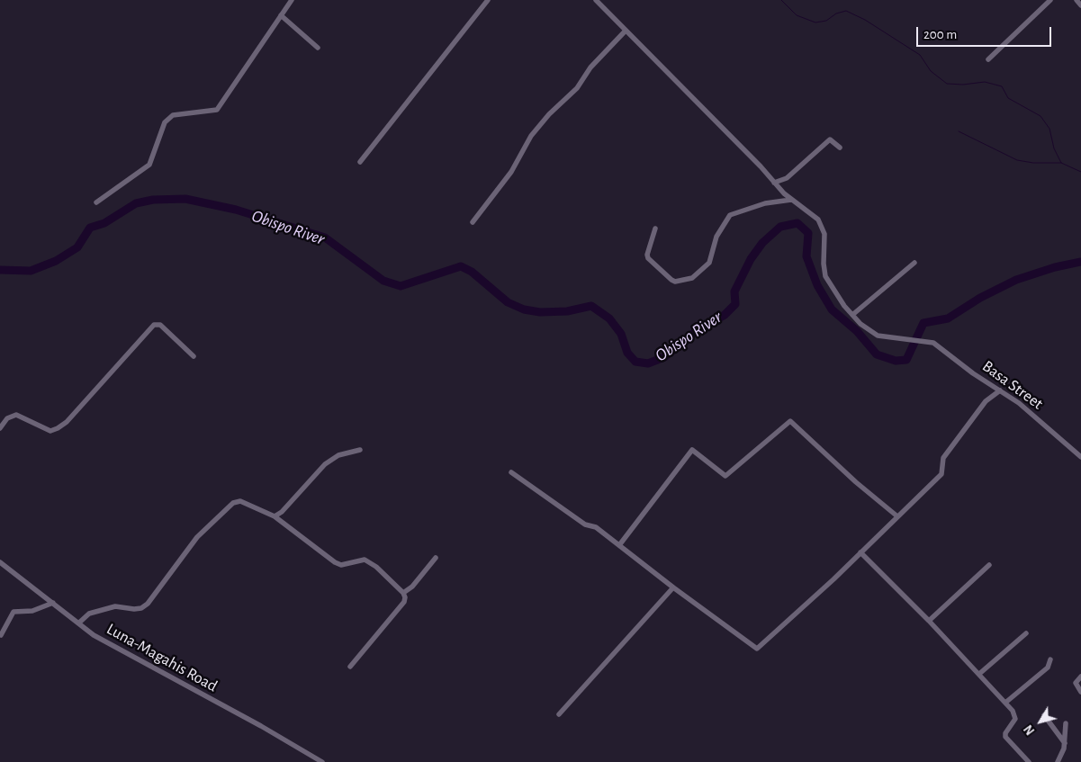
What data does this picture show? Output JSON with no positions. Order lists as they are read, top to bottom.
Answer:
{
  "streets": {
    "street": ["Basa Street", "Luna-Magahis Road"]
  },
  "water": ["Obispo River"],
  "scale_bar": "200 m",
  "north": "bottom left"
}
